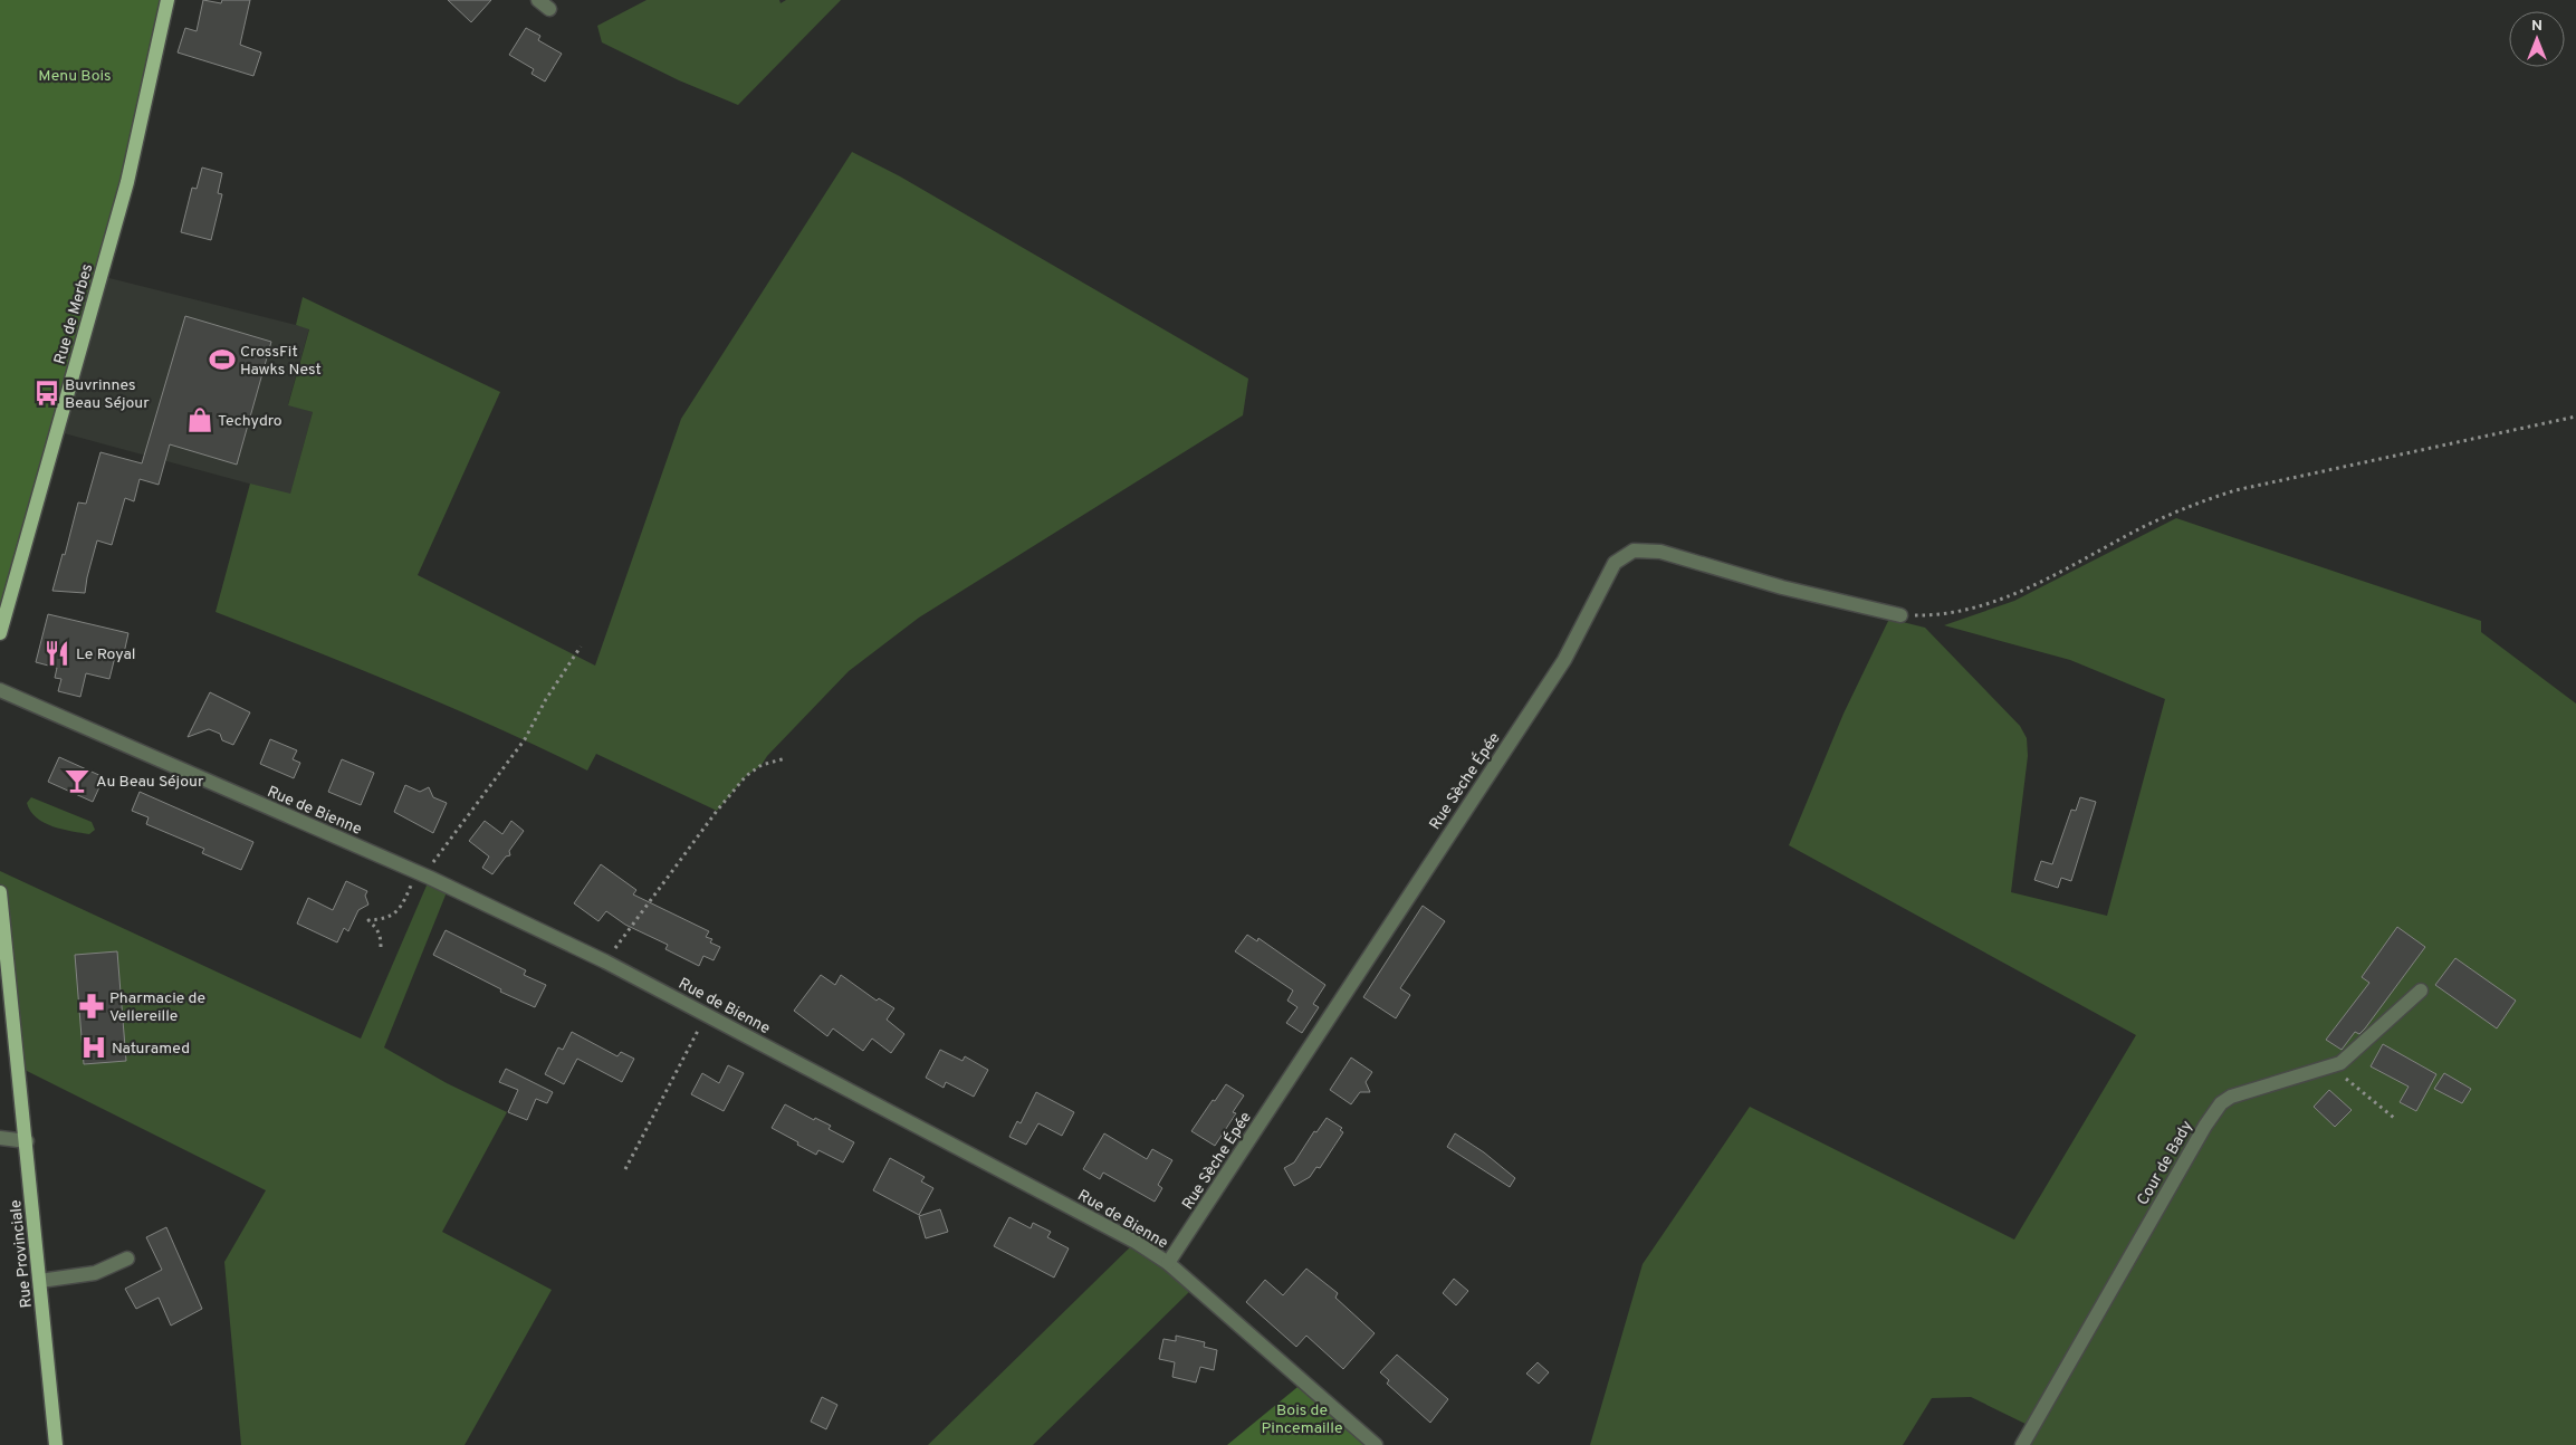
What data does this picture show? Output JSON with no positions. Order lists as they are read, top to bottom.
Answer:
{
  "streets": {
    "main road": ["Rue de Merbes", "Rue Provinciale"],
    "street": ["Rue Sèche Épée", "Rue de Bienne", "Cour de Bady"]
  },
  "crossings": [
    ["Rue Sèche Épée", "Rue de Bienne"]
  ],
  "parks": ["Menu Bois", "Bois de Pincemaille"],
  "places": {
    "sports": ["CrossFit Hawks Nest"],
    "bus stop": ["Buvrinnes Beau Séjour"],
    "shop": ["Techydro"],
    "restaurant": ["Le Royal"],
    "bar": ["Au Beau Séjour"],
    "pharmacy": ["Pharmacie de Vellereille"],
    "hospital": ["Naturamed"]
  },
  "north": "top"
}
